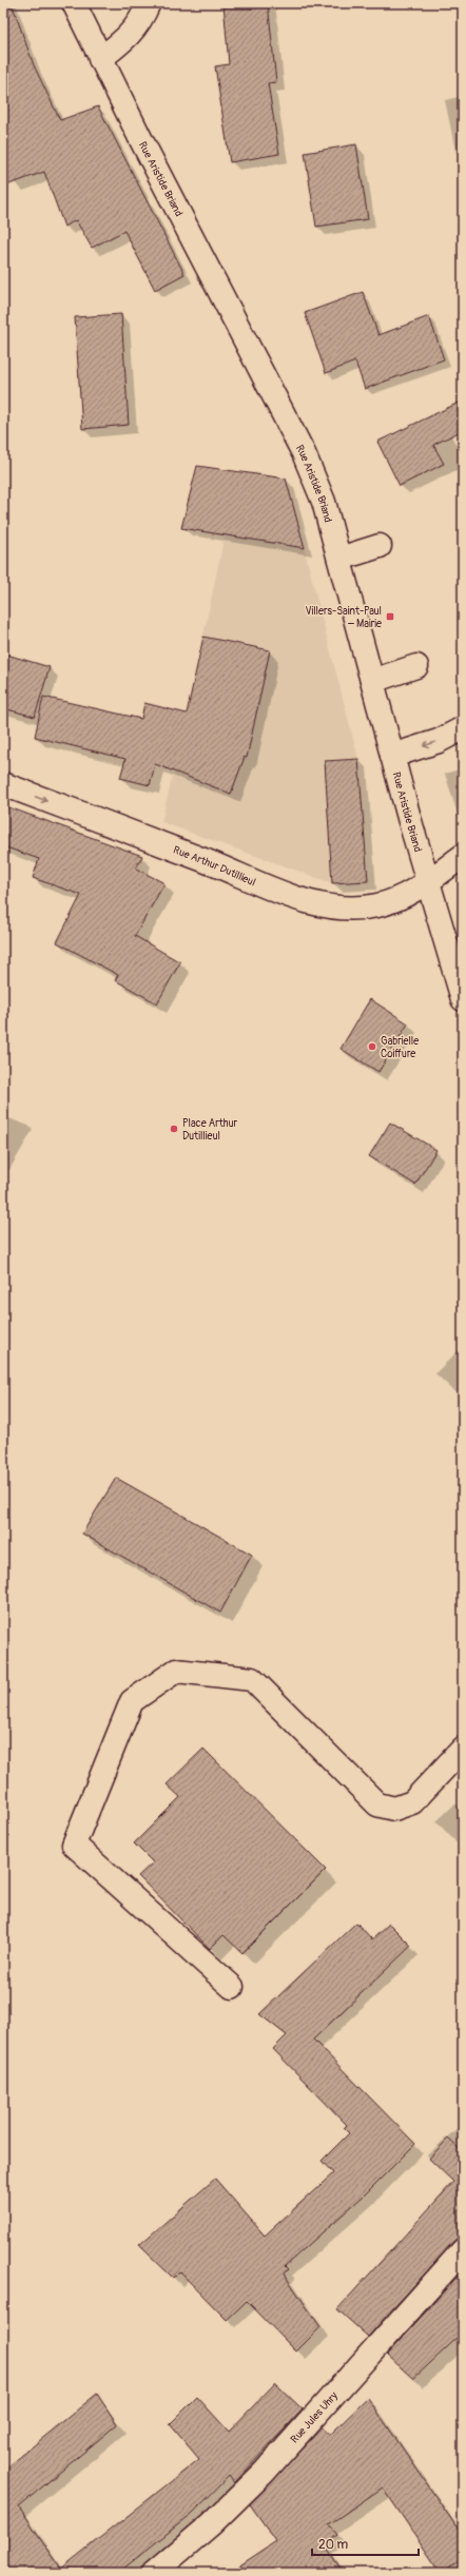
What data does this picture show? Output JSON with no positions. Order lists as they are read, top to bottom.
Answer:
{
  "streets": {
    "street": ["Rue Aristide Briand", "Rue Arthur Dutillieul", "Rue Jules Uhry"]
  },
  "crossings": [
    ["Rue Aristide Briand", "Rue Arthur Dutillieul"]
  ],
  "one_way": ["Rue Arthur Dutillieul"],
  "places": {
    "transit": ["Villers-Saint-Paul – Mairie"],
    "other": ["Gabrielle Coiffure", "Place Arthur Dutillieul"]
  },
  "scale_bar": "20 m"
}
